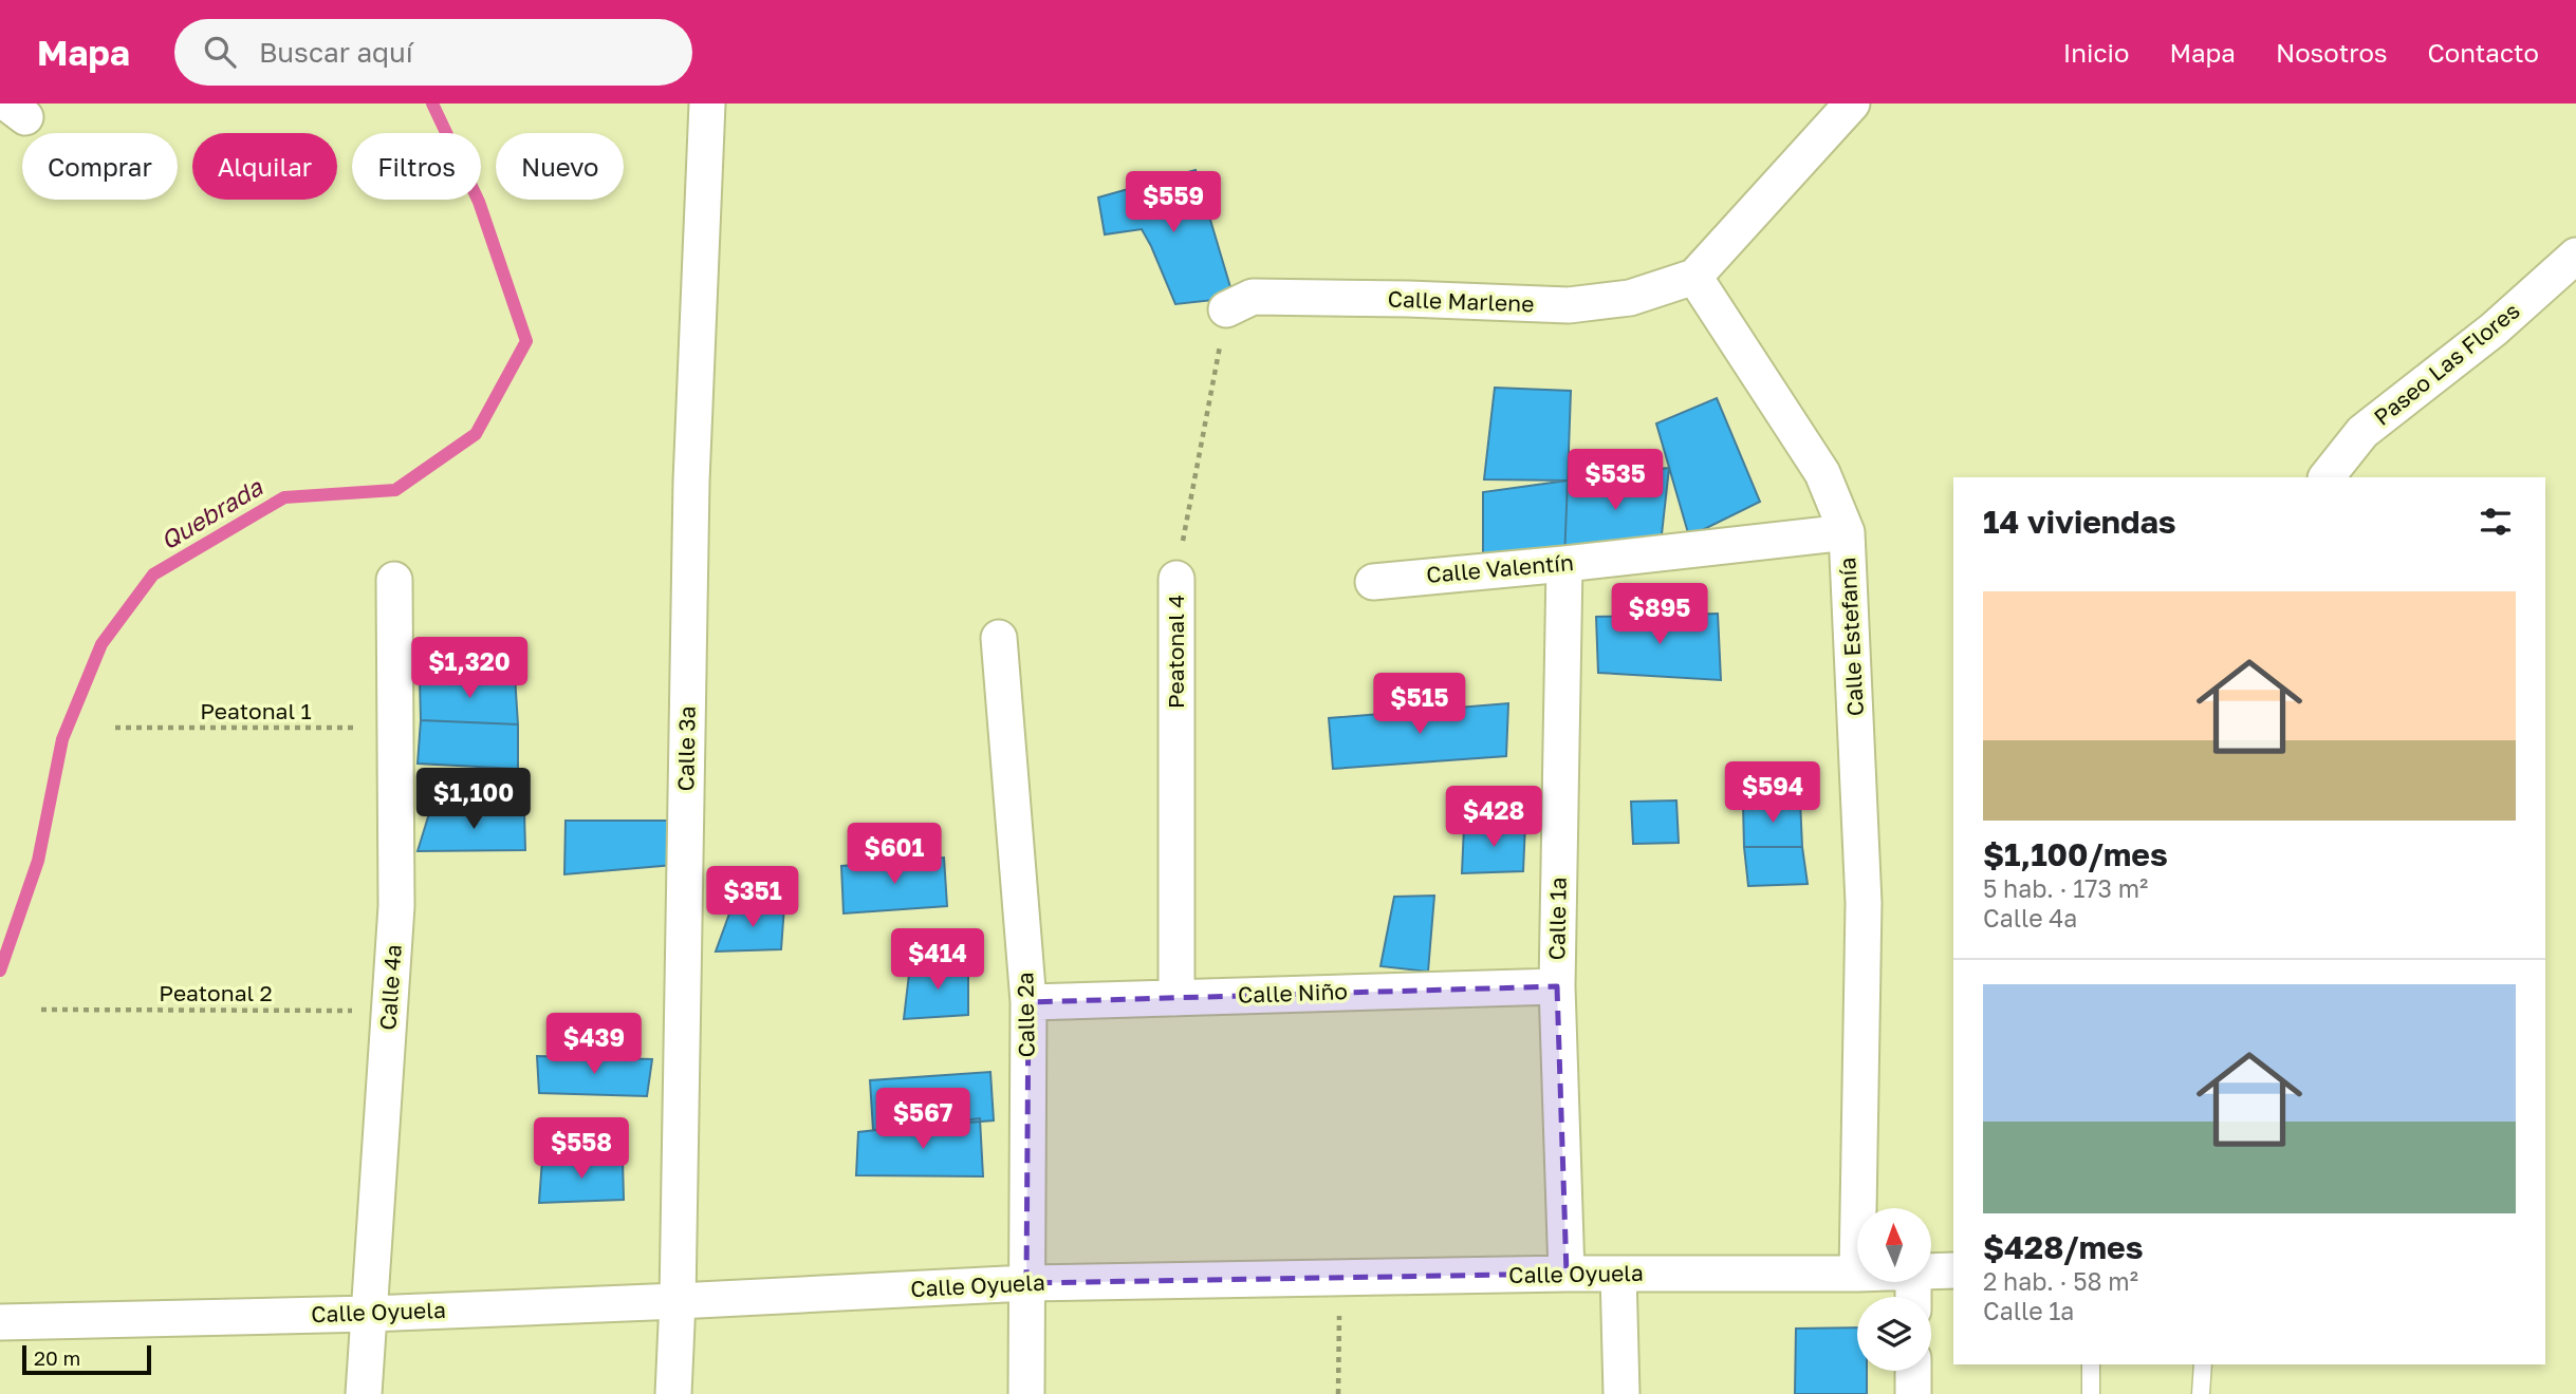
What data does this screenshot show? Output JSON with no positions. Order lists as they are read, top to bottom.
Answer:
{
  "streets": {
    "street": [
      "Calle Marlene",
      "Paseo Las Flores",
      "Calle Valentín",
      "Calle Estefanía",
      "Peatonal 4",
      "Calle 3a",
      "Calle 1a",
      "Calle 4a",
      "Calle Niño",
      "Calle 2a",
      "Calle Oyuela"
    ],
    "path": ["Peatonal 1", "Peatonal 2"]
  },
  "crossings": [
    ["Calle Marlene", "Calle Estefanía"],
    ["Calle Marlene", "Peatonal 4"],
    ["Calle Valentín", "Calle Estefanía"],
    ["Calle Valentín", "Calle 1a"],
    ["Peatonal 4", "Calle Niño"],
    ["Peatonal 1", "Calle 4a"],
    ["Calle 3a", "Calle Oyuela"],
    ["Calle 1a", "Calle Niño"],
    ["Calle 1a", "Calle Oyuela"],
    ["Calle 4a", "Peatonal 2"],
    ["Calle 4a", "Calle Oyuela"],
    ["Calle Niño", "Calle 2a"],
    ["Calle 2a", "Calle Oyuela"]
  ],
  "water": ["Quebrada"],
  "scale_bar": "20 m",
  "north": "top",
  "page": {
    "header": "Mapa",
    "search": "Buscar aquí",
    "nav": [
      "Inicio",
      "Mapa",
      "Nosotros",
      "Contacto"
    ],
    "chip": [
      "Comprar",
      "Alquilar",
      "Filtros",
      "Nuevo"
    ],
    "price": [
      "$559",
      "$535",
      "$895",
      "$1,320",
      "$515",
      "$594",
      "$1,100",
      "$428",
      "$601",
      "$351",
      "$414",
      "$439",
      "$567",
      "$558"
    ],
    "heading": "14 viviendas",
    "list": [
      {
        "name": "$1,100/mes",
        "note": "5 hab. · 173 m² · Calle 4a"
      },
      {
        "name": "$428/mes",
        "note": "2 hab. · 58 m² · Calle 1a"
      }
    ],
    "scale": "20 m"
  }
}
